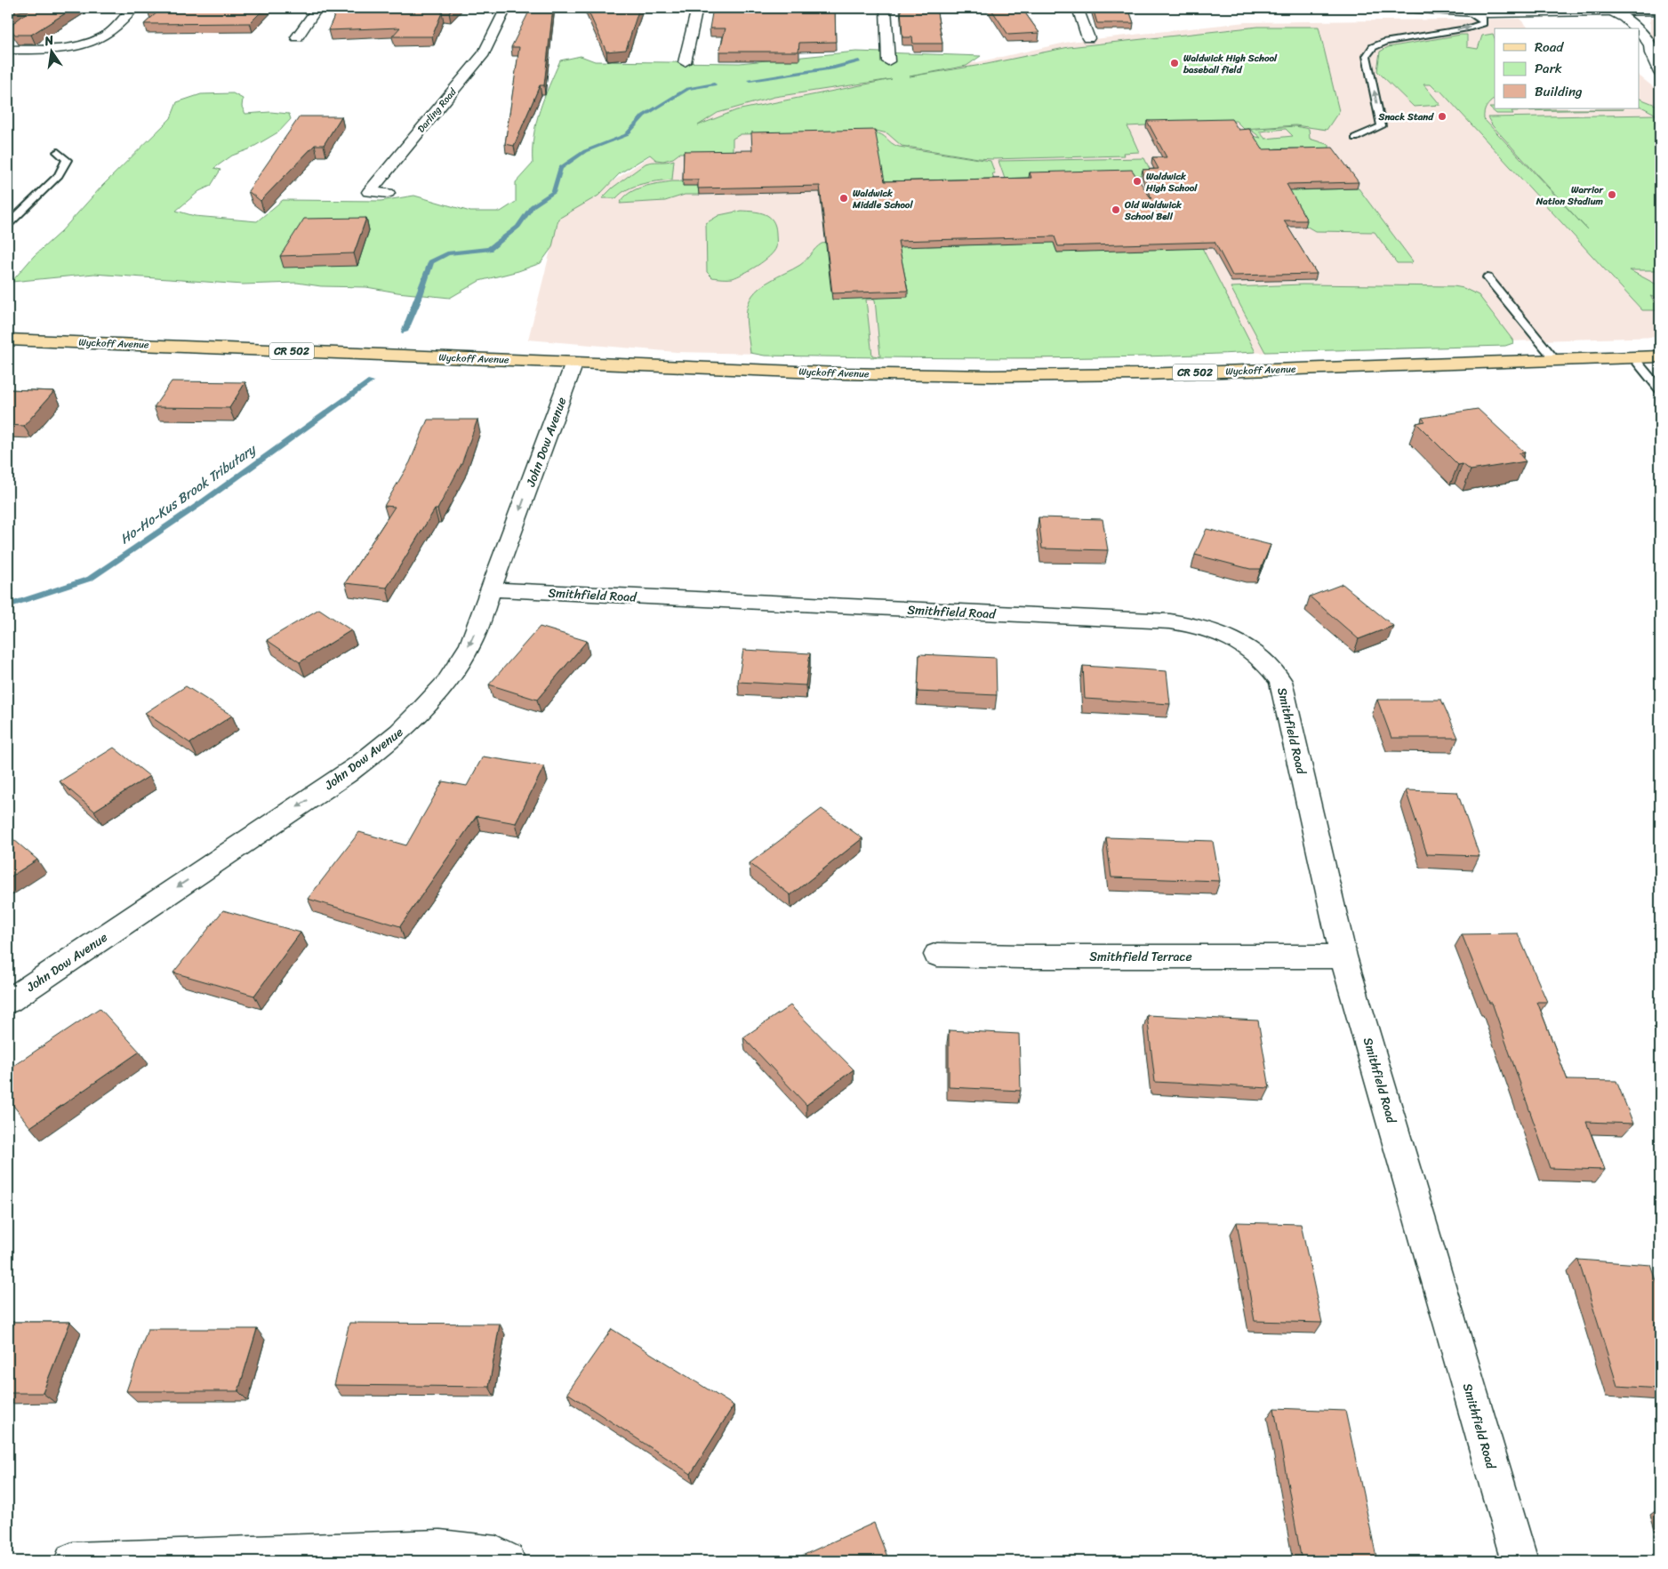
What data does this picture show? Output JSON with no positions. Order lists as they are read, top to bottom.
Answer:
{
  "streets": {
    "main road": ["Wyckoff Avenue", "CR 502"],
    "street": [
      "Darling Road",
      "John Dow Avenue",
      "Smithfield Road",
      "Smithfield Terrace"
    ]
  },
  "crossings": [
    ["Wyckoff Avenue", "John Dow Avenue"],
    ["John Dow Avenue", "Smithfield Road"],
    ["Smithfield Road", "Smithfield Terrace"]
  ],
  "one_way": ["John Dow Avenue"],
  "water": ["Ho-Ho-Kus Brook Tributary"],
  "places": [
    "Waldwick High School baseball field",
    "Snack Stand",
    "Waldwick High School",
    "Warrior Nation Stadium",
    "Waldwick Middle School",
    "Old Waldwick School Bell"
  ],
  "legend": ["Road", "Park", "Building"],
  "north": "top"
}
